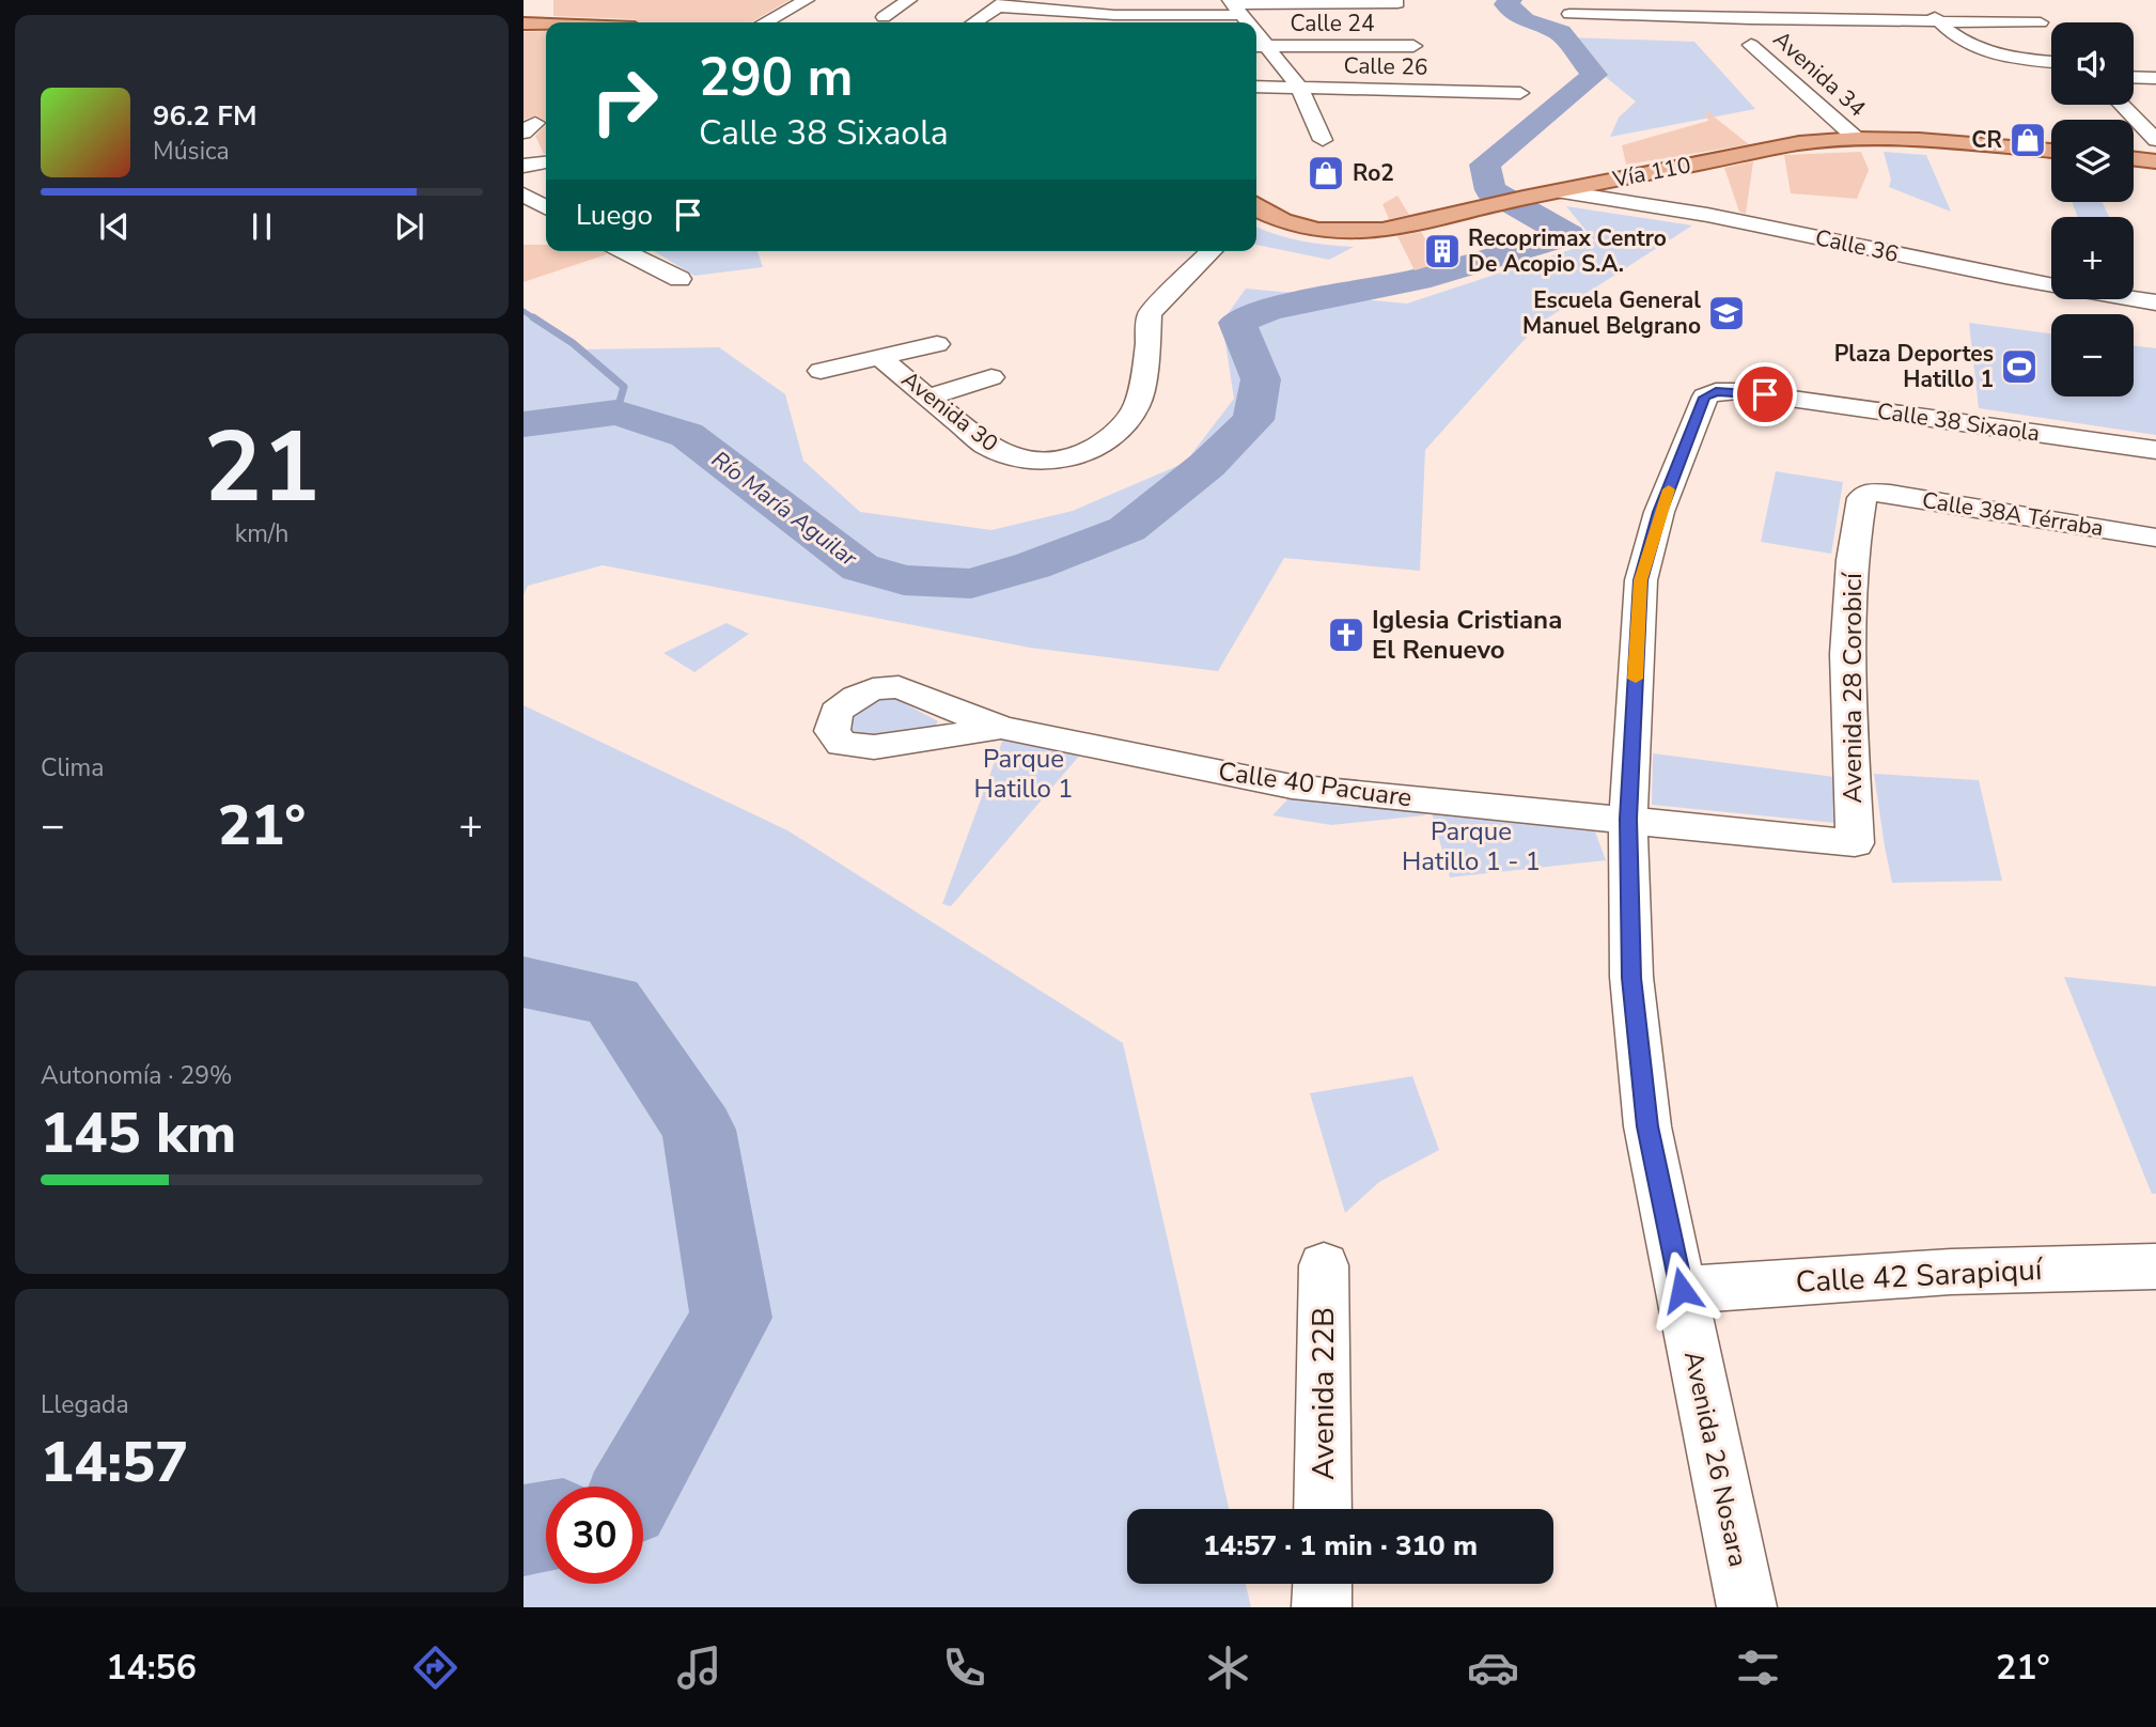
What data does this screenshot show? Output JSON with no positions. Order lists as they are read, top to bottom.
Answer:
{
  "streets": {
    "main road": ["Vía 110"],
    "street": [
      "Calle 24",
      "Calle 26",
      "Avenida 34",
      "Calle 36",
      "Avenida 30",
      "Calle 38 Sixaola",
      "Calle 38A Térraba",
      "Avenida 28 Corobicí",
      "Calle 40 Pacuare",
      "Calle 42 Sarapiquí",
      "Avenida 22B",
      "Avenida 26 Nosara"
    ]
  },
  "crossings": [
    ["Avenida 34", "Vía 110"],
    ["Vía 110", "Calle 36"],
    ["Calle 38 Sixaola", "Avenida 26 Nosara"],
    ["Calle 38A Térraba", "Avenida 28 Corobicí"],
    ["Avenida 28 Corobicí", "Calle 40 Pacuare"],
    ["Calle 40 Pacuare", "Avenida 26 Nosara"],
    ["Calle 42 Sarapiquí", "Avenida 26 Nosara"]
  ],
  "water": ["Río María Aguilar"],
  "parks": ["Parque Hatillo 1", "Parque Hatillo 1 - 1"],
  "places": {
    "shop": ["CR", "Ro2"],
    "building": ["Recoprimax Centro De Acopio S.A."],
    "school or university": ["Escuela General Manuel Belgrano"],
    "sports": ["Plaza Deportes Hatillo 1"],
    "church": ["Iglesia Cristiana El Renuevo"]
  },
  "page": {
    "map_buttons": ["+", "−"],
    "turn": ["290 m", "Calle 38 Sixaola"],
    "song": ["96.2 FM", "Música"],
    "then": "Luego",
    "tile": [
      ["21", "km/h"],
      "Clima",
      ["Autonomía · 29%", "145 km"],
      ["Llegada", "14:57"]
    ],
    "heat": ["−", "21°", "+"],
    "limit": "30",
    "trip": "14:57 · 1 min · 310 m",
    "tabs": ["14:56", "21°"]
  }
}
